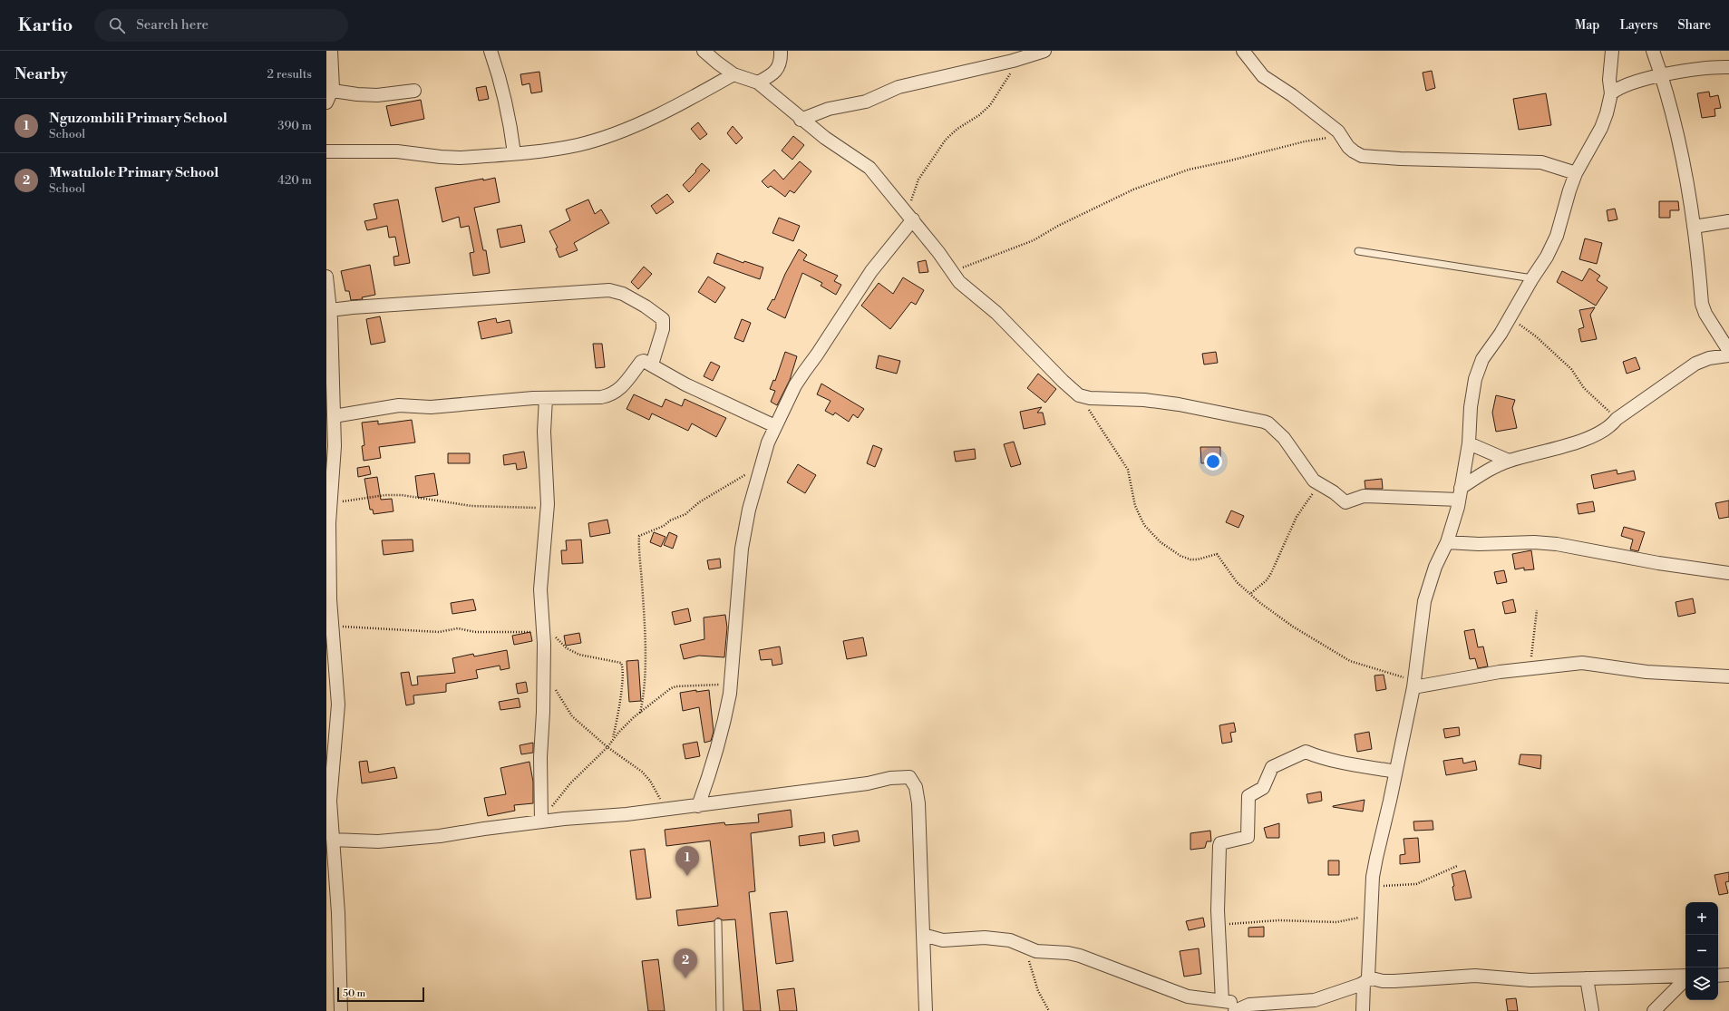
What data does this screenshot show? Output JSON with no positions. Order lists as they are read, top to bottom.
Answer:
{
  "scale_bar": "50 m",
  "page": {
    "header": "Kartio",
    "search": "Search here",
    "nav": ["Map", "Layers", "Share"],
    "heading": ["Nearby", "2 results"],
    "list": [
      {
        "mark": "1",
        "name": "Nguzombili Primary School",
        "note": "School",
        "value": "390 m"
      },
      {
        "mark": "2",
        "name": "Mwatulole Primary School",
        "note": "School",
        "value": "420 m"
      }
    ],
    "pins": ["1", "2"],
    "map_buttons": ["+", "−"],
    "scale": "50 m"
  }
}
